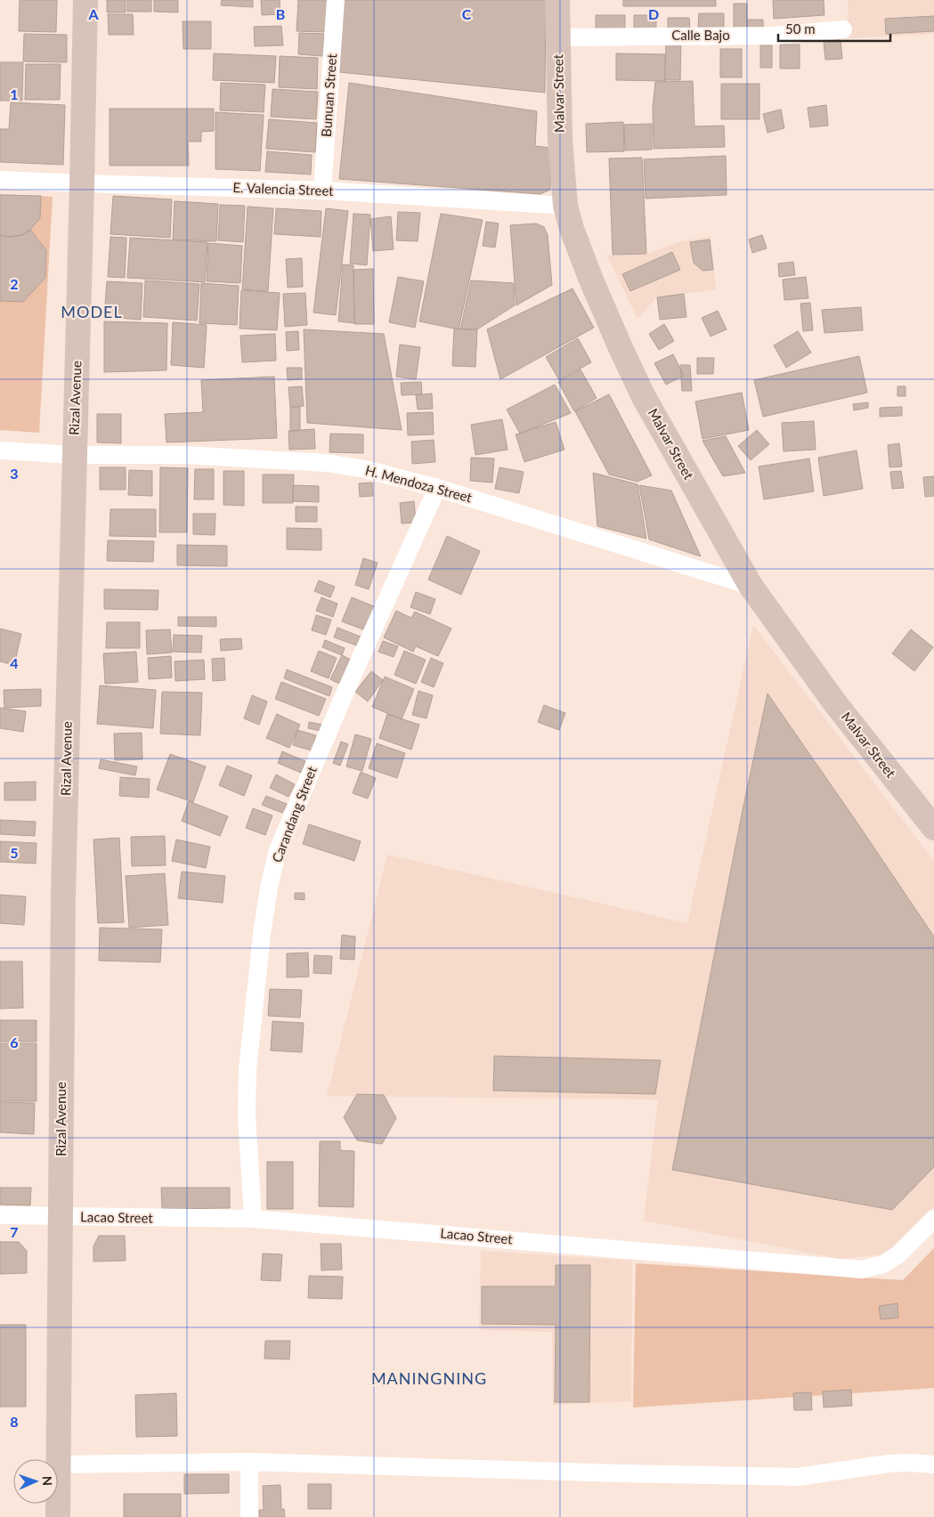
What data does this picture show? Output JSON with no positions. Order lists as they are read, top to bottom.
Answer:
{
  "streets": {
    "main road": ["Malvar Street", "Rizal Avenue"],
    "street": [
      "Calle Bajo",
      "Bunuan Street",
      "E. Valencia Street",
      "H. Mendoza Street",
      "Carandang Street",
      "Lacao Street"
    ]
  },
  "crossings": [
    ["Calle Bajo", "Malvar Street"],
    ["Malvar Street", "E. Valencia Street"],
    ["Malvar Street", "H. Mendoza Street"],
    ["Bunuan Street", "E. Valencia Street"],
    ["E. Valencia Street", "Rizal Avenue"],
    ["Rizal Avenue", "H. Mendoza Street"],
    ["Rizal Avenue", "Lacao Street"],
    ["H. Mendoza Street", "Carandang Street"],
    ["Carandang Street", "Lacao Street"]
  ],
  "districts": ["MODEL", "MANINGNING"],
  "scale_bar": "50 m",
  "north": "right",
  "grid": {
    "columns": [
      "A",
      "B",
      "C",
      "D"
    ],
    "rows": [
      "1",
      "2",
      "3",
      "4",
      "5",
      "6",
      "7",
      "8"
    ]
  }
}
